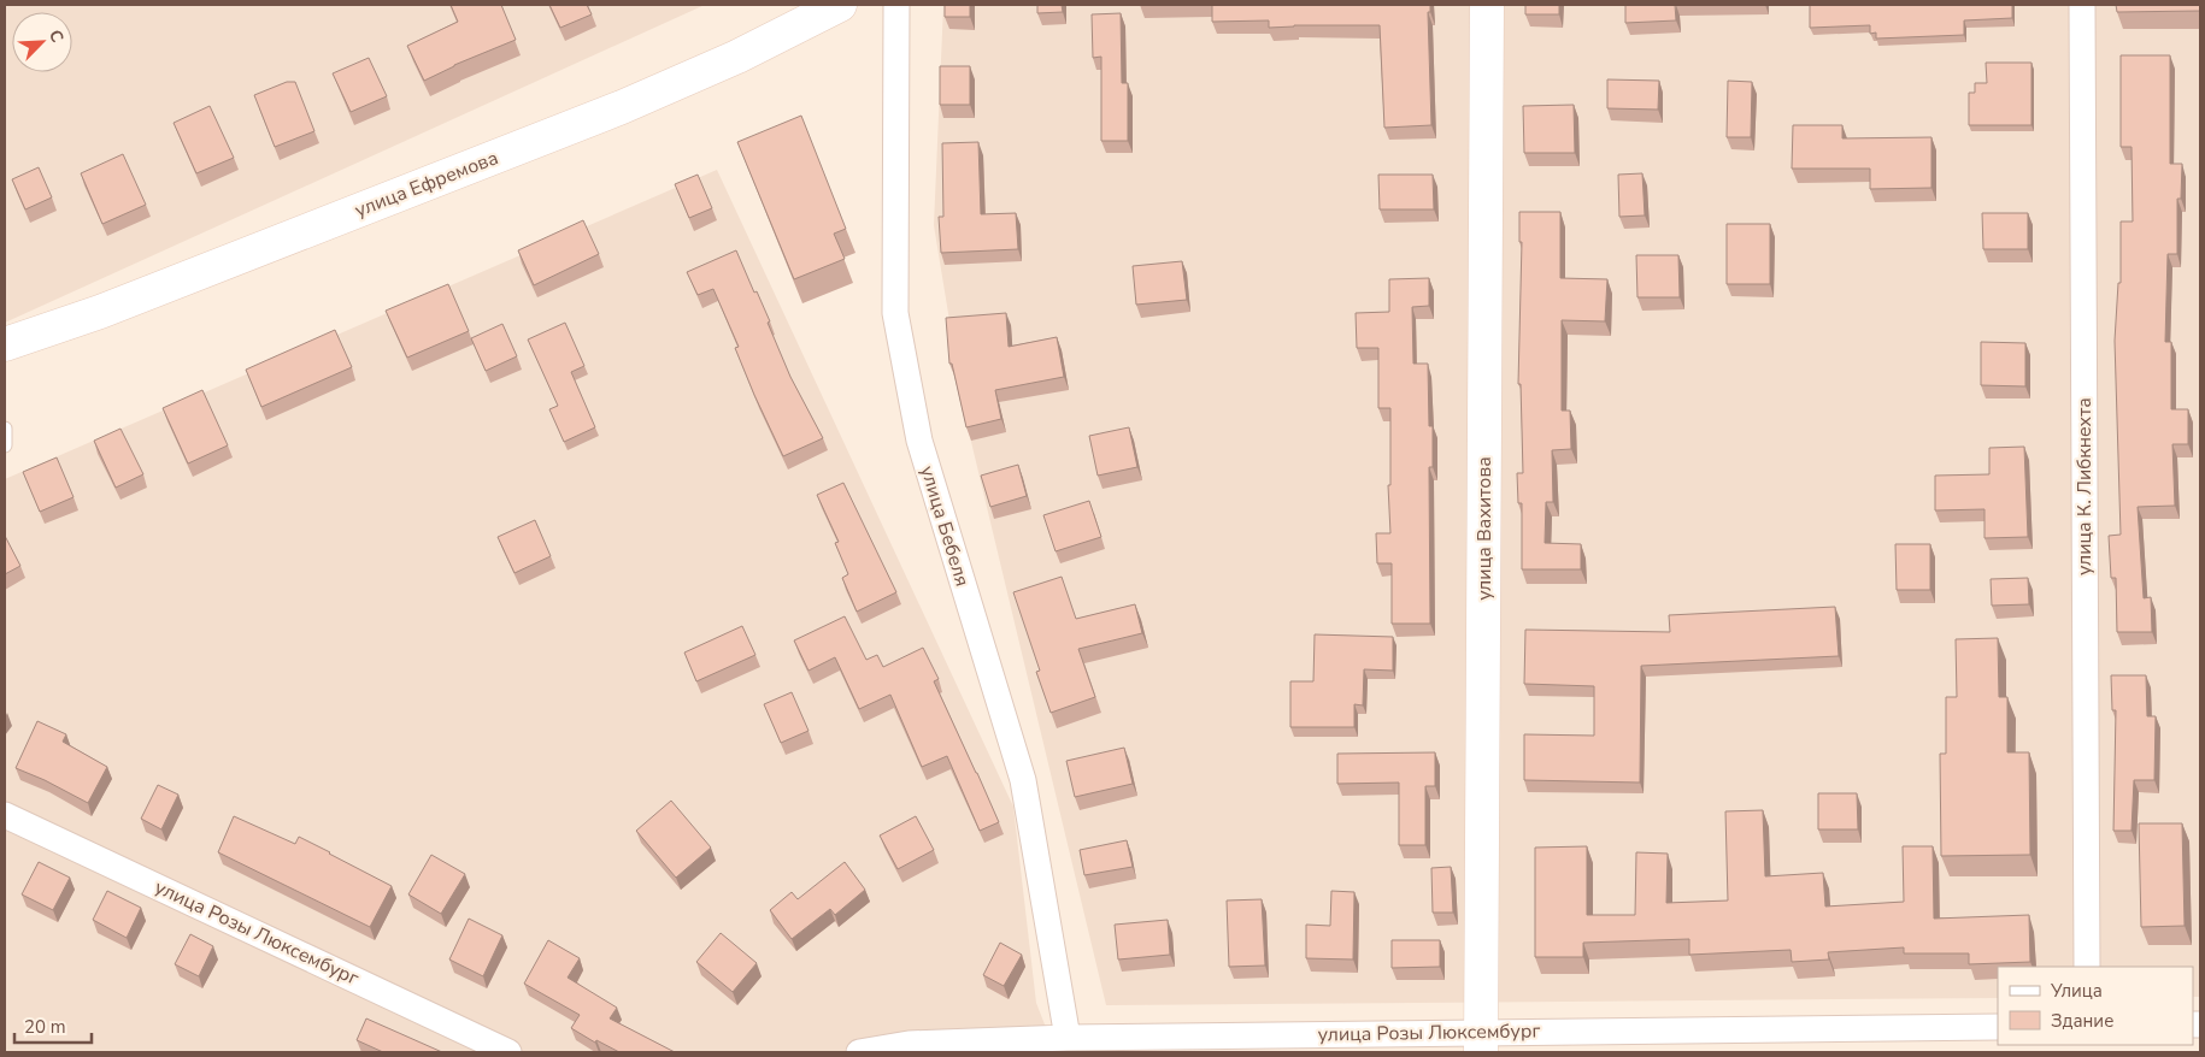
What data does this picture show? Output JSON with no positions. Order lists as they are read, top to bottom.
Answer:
{
  "streets": {
    "main road": ["улица Ефремова", "улица Вахитова"],
    "street": ["улица К. Либкнехта", "улица Бебеля", "улица Розы Люксембург"]
  },
  "crossings": [
    ["улица Бебеля", "улица Розы Люксембург"],
    ["улица Вахитова", "улица Розы Люксембург"]
  ],
  "legend": ["Улица", "Здание"],
  "scale_bar": "20 m",
  "north": "top right"
}
